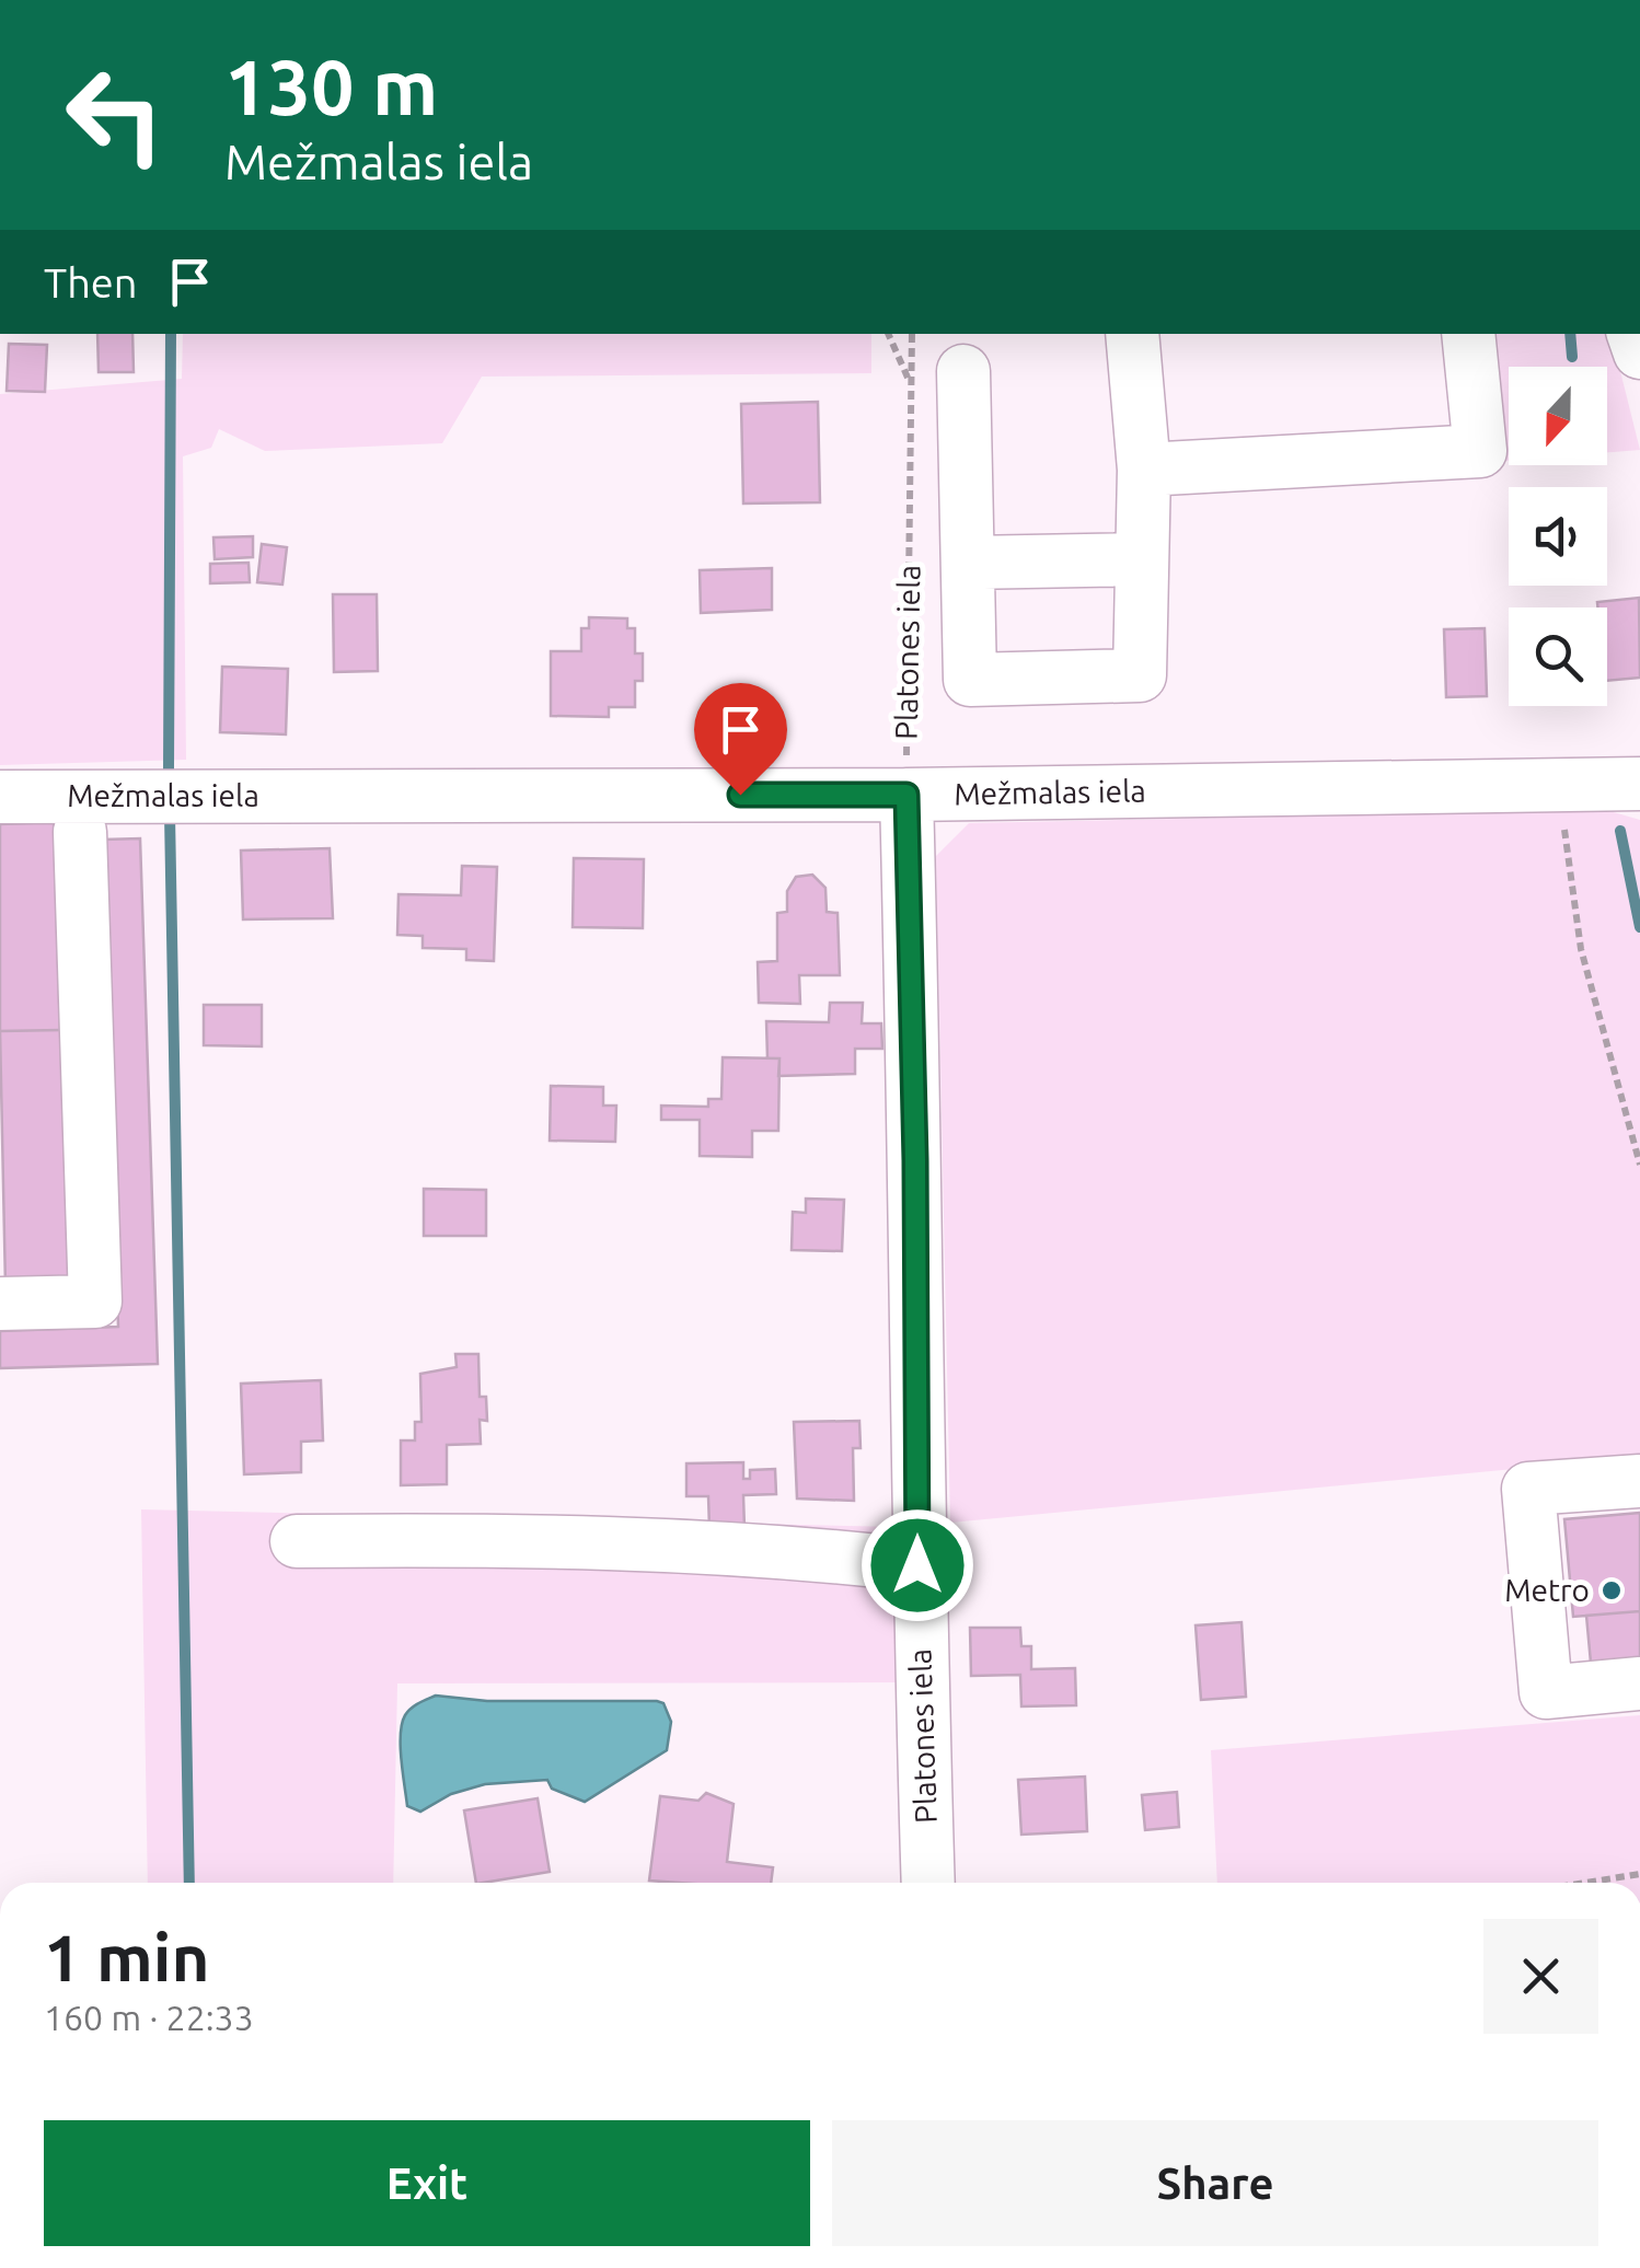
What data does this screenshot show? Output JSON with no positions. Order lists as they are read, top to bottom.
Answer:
{
  "streets": {
    "street": ["Platones iela", "Mežmalas iela"]
  },
  "crossings": [
    ["Platones iela", "Mežmalas iela"]
  ],
  "places": ["Metro"],
  "north": "bottom",
  "page": {
    "turn": ["130 m", "Mežmalas iela"],
    "then": "Then",
    "heading": ["1 min", "160 m · 22:33"],
    "buttons": ["Exit", "Share"]
  }
}
